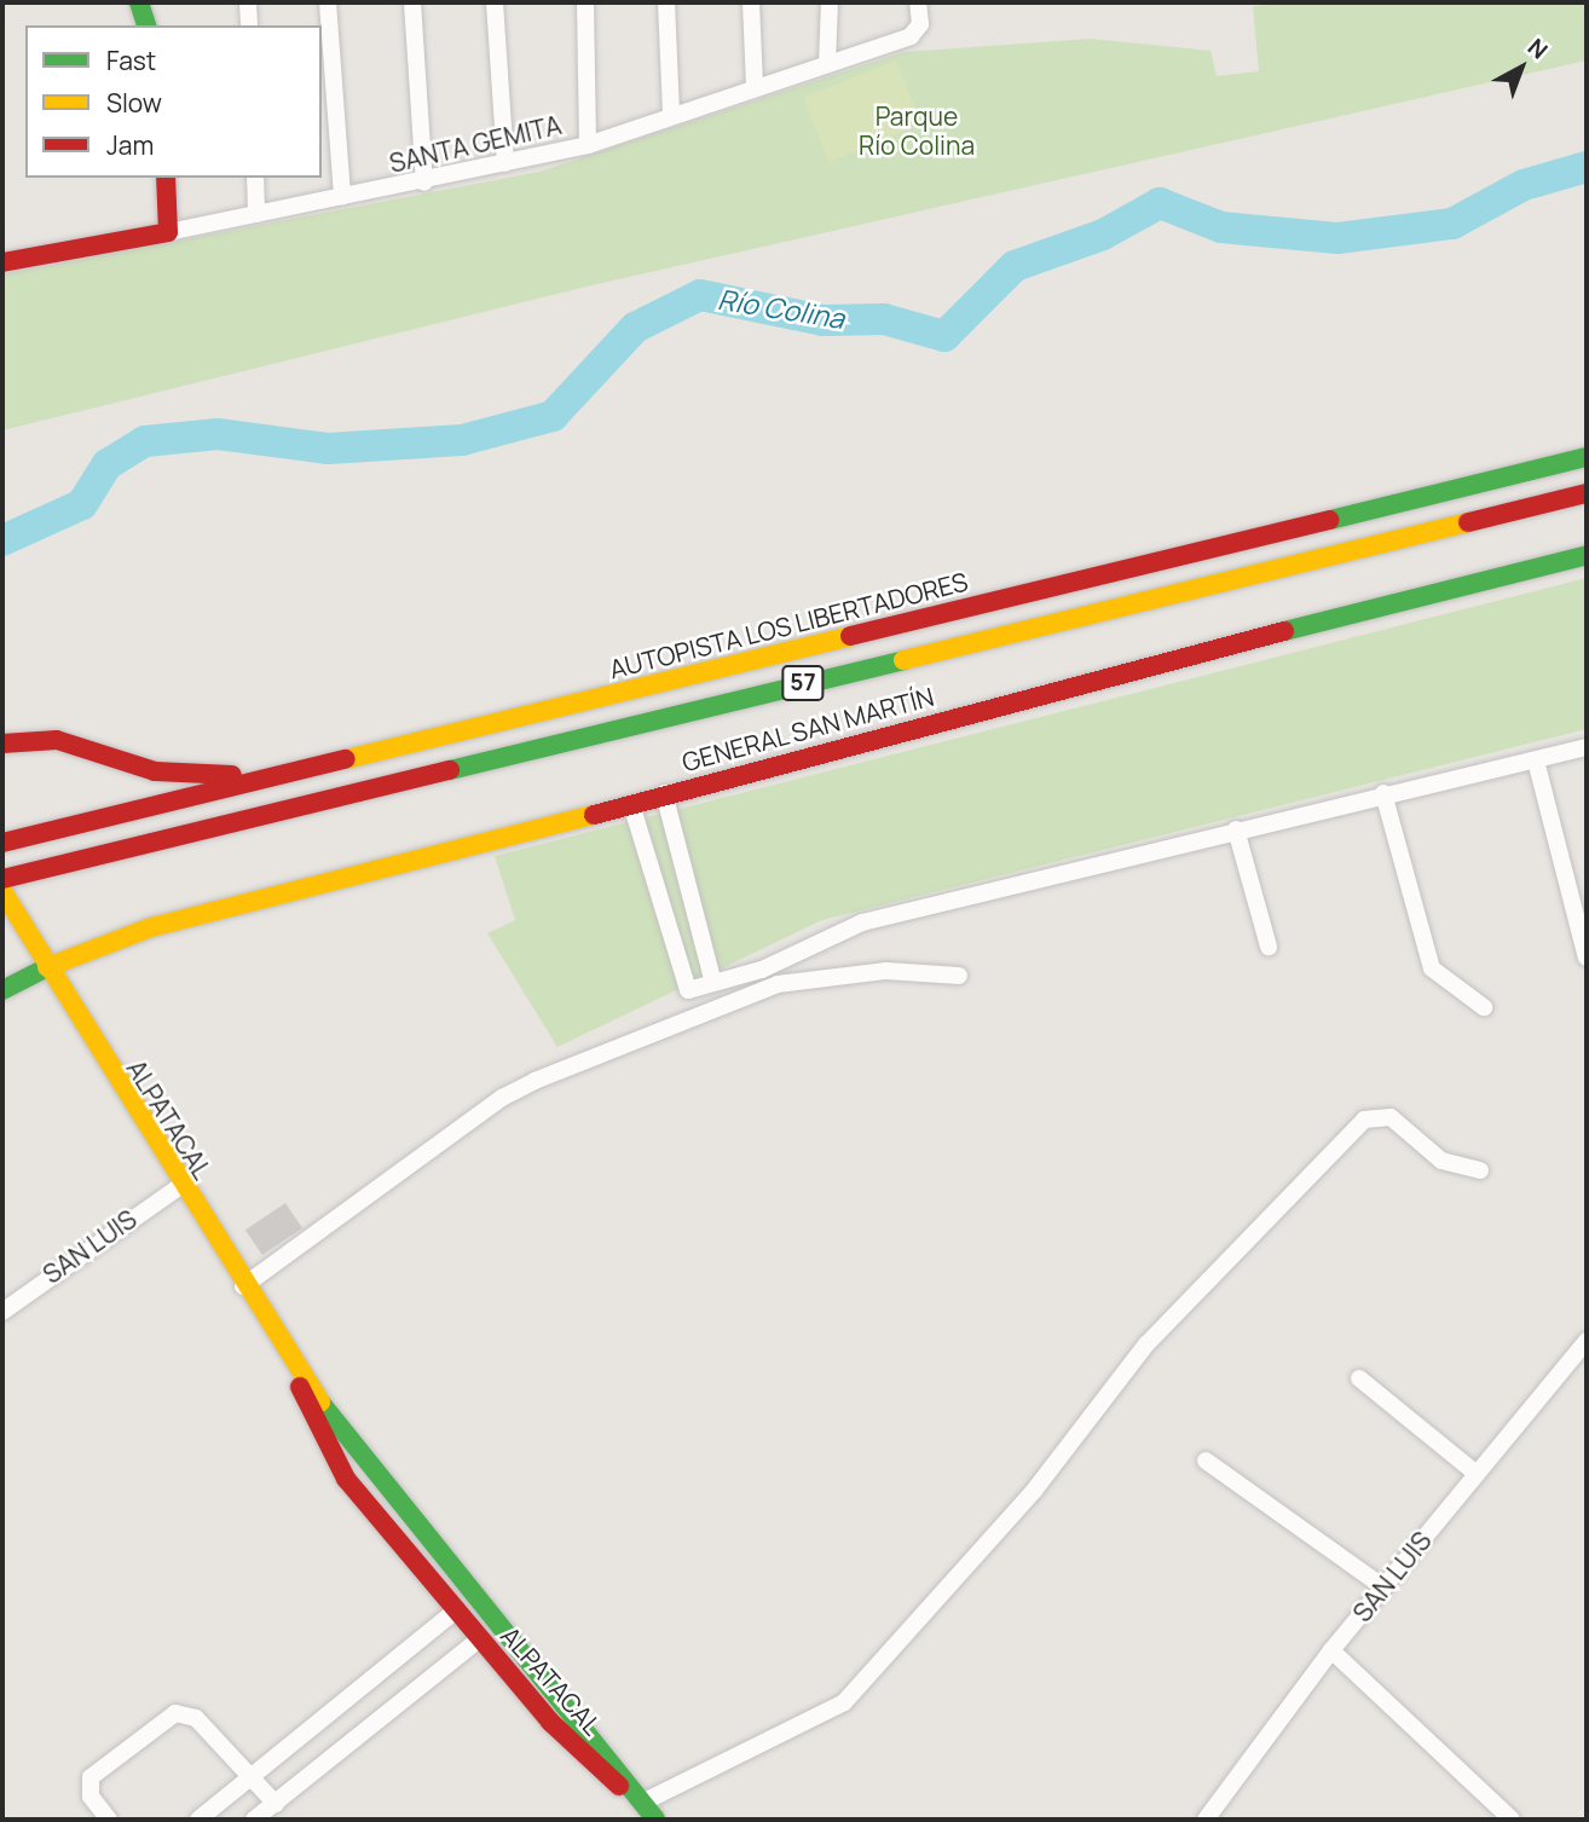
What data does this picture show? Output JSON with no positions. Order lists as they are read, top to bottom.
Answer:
{
  "streets": {
    "main road": [
      "SANTA GEMITA",
      "AUTOPISTA LOS LIBERTADORES",
      "57",
      "GENERAL SAN MARTÍN",
      "ALPATACAL"
    ],
    "street": ["SAN LUIS"]
  },
  "crossings": [
    ["GENERAL SAN MARTÍN", "ALPATACAL"],
    ["ALPATACAL", "SAN LUIS"]
  ],
  "water": ["Río Colina"],
  "parks": ["Parque Río Colina"],
  "legend": ["Fast", "Slow", "Jam"],
  "north": "top right"
}
